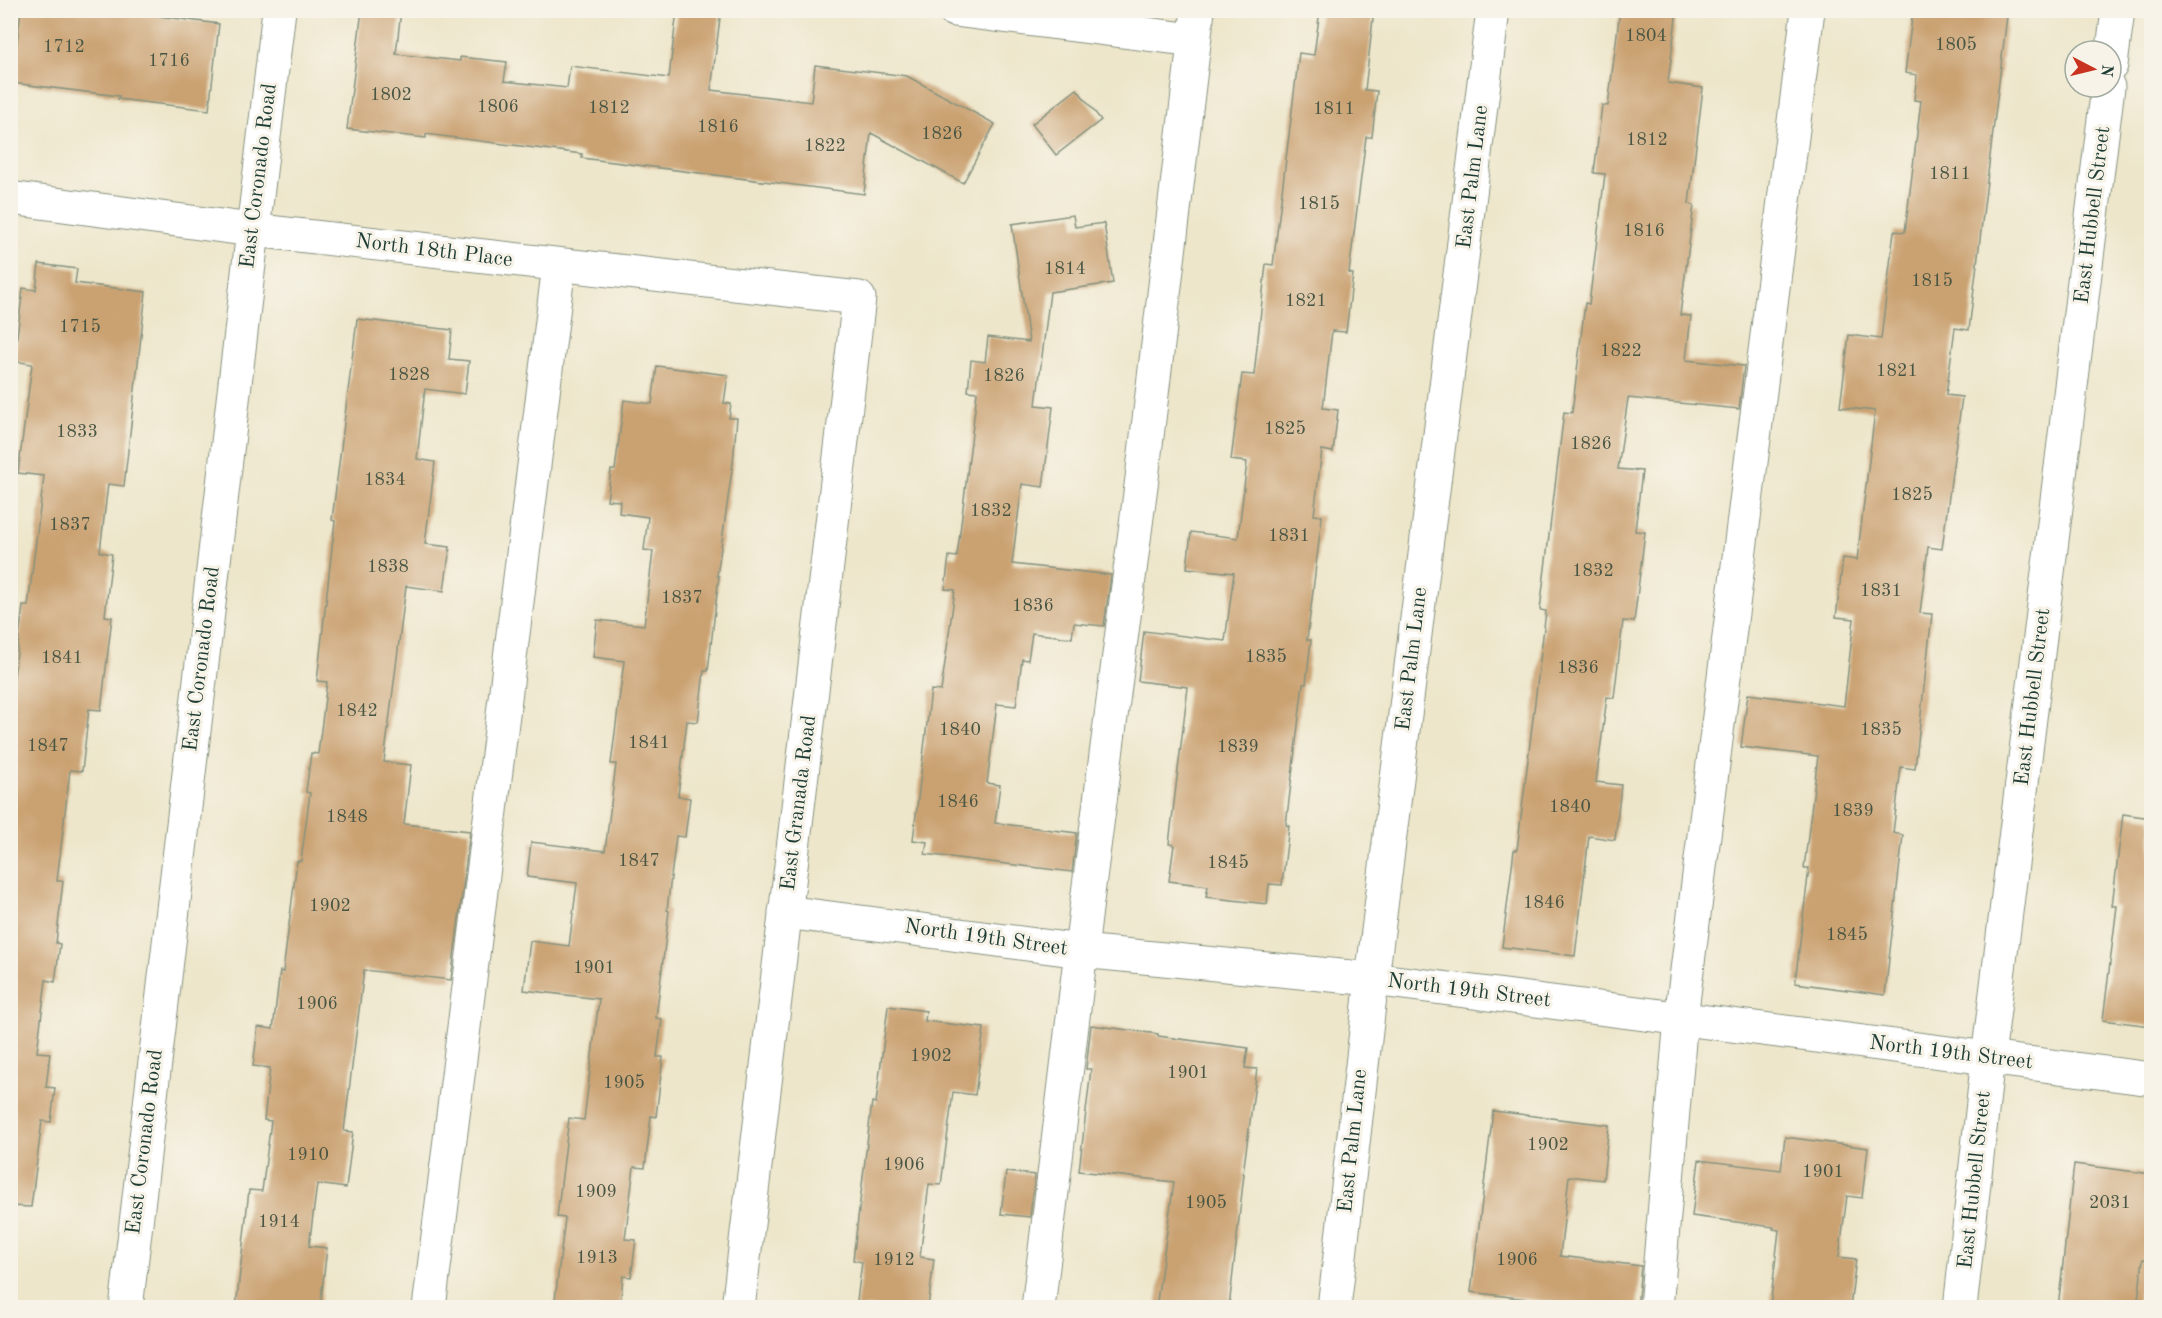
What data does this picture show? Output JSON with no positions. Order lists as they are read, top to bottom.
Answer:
{
  "streets": {
    "street": [
      "East Coronado Road",
      "East Palm Lane",
      "East Hubbell Street",
      "North 18th Place",
      "East Granada Road",
      "North 19th Street"
    ]
  },
  "crossings": [
    ["East Coronado Road", "North 18th Place"],
    ["East Palm Lane", "North 19th Street"],
    ["East Hubbell Street", "North 19th Street"],
    ["North 18th Place", "East Granada Road"],
    ["East Granada Road", "North 19th Street"]
  ],
  "house_numbers": [
    "1804",
    "1805",
    "1712",
    "1716",
    "1802",
    "1806",
    "1812",
    "1811",
    "1816",
    "1826",
    "1812",
    "1822",
    "1811",
    "1815",
    "1816",
    "1814",
    "1815",
    "1821",
    "1715",
    "1822",
    "1821",
    "1828",
    "1826",
    "1825",
    "1833",
    "1826",
    "1834",
    "1825",
    "1832",
    "1837",
    "1831",
    "1838",
    "1832",
    "1831",
    "1837",
    "1836",
    "1835",
    "1841",
    "1836",
    "1842",
    "1840",
    "1835",
    "1841",
    "1847",
    "1839",
    "1846",
    "1840",
    "1839",
    "1848",
    "1847",
    "1845",
    "1846",
    "1902",
    "1845",
    "1901",
    "1906",
    "1902",
    "1901",
    "1905",
    "1902",
    "1910",
    "1906",
    "1901",
    "1909",
    "1905",
    "2031",
    "1914",
    "1913",
    "1912",
    "1906"
  ],
  "north": "right"
}
